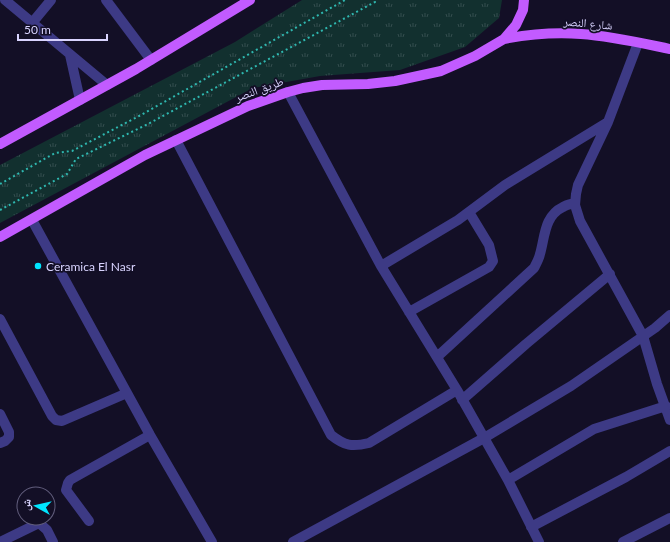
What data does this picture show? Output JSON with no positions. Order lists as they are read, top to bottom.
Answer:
{
  "streets": {
    "main road": ["شارع النصر", "طريق النصر"]
  },
  "crossings": [
    ["شارع النصر", "طريق النصر"]
  ],
  "places": ["Ceramica El Nasr"],
  "scale_bar": "50 m",
  "north": "left"
}
